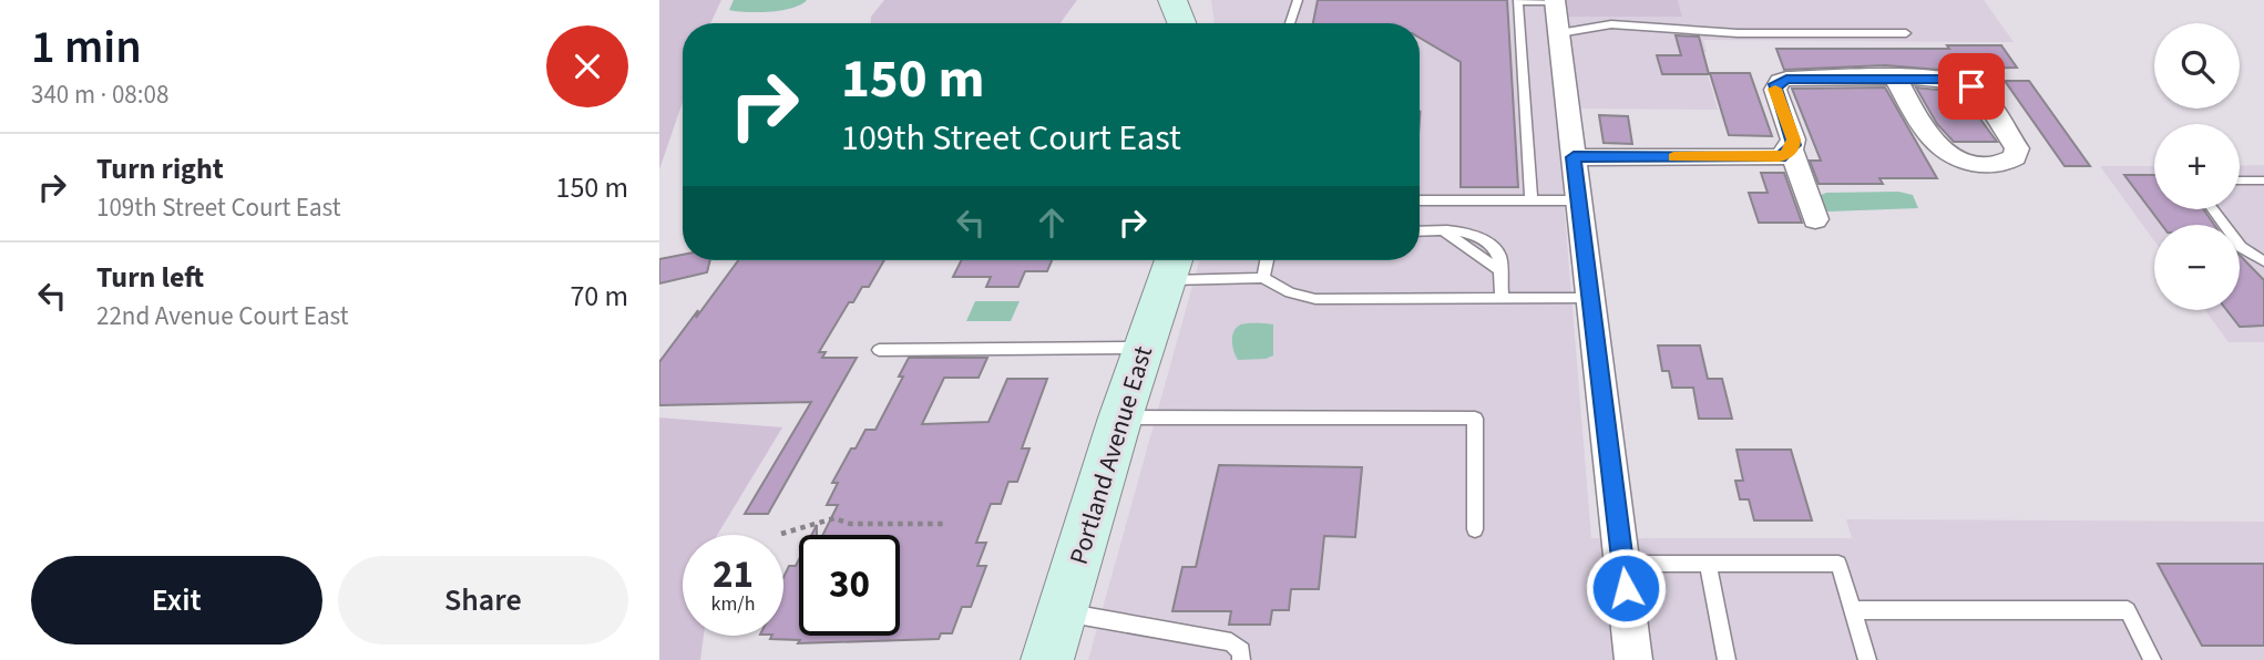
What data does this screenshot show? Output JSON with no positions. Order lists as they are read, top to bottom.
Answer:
{
  "streets": {
    "main road": ["Portland Avenue East"]
  },
  "page": {
    "heading": ["1 min", "340 m · 08:08"],
    "map_buttons": ["+", "−"],
    "turn": ["150 m", "109th Street Court East"],
    "list": [
      {
        "name": "Turn right",
        "note": "109th Street Court East",
        "value": "150 m"
      },
      {
        "name": "Turn left",
        "note": "22nd Avenue Court East",
        "value": "70 m"
      }
    ],
    "speed": "21 km/h",
    "limit": "30",
    "buttons": ["Exit", "Share"]
  }
}
